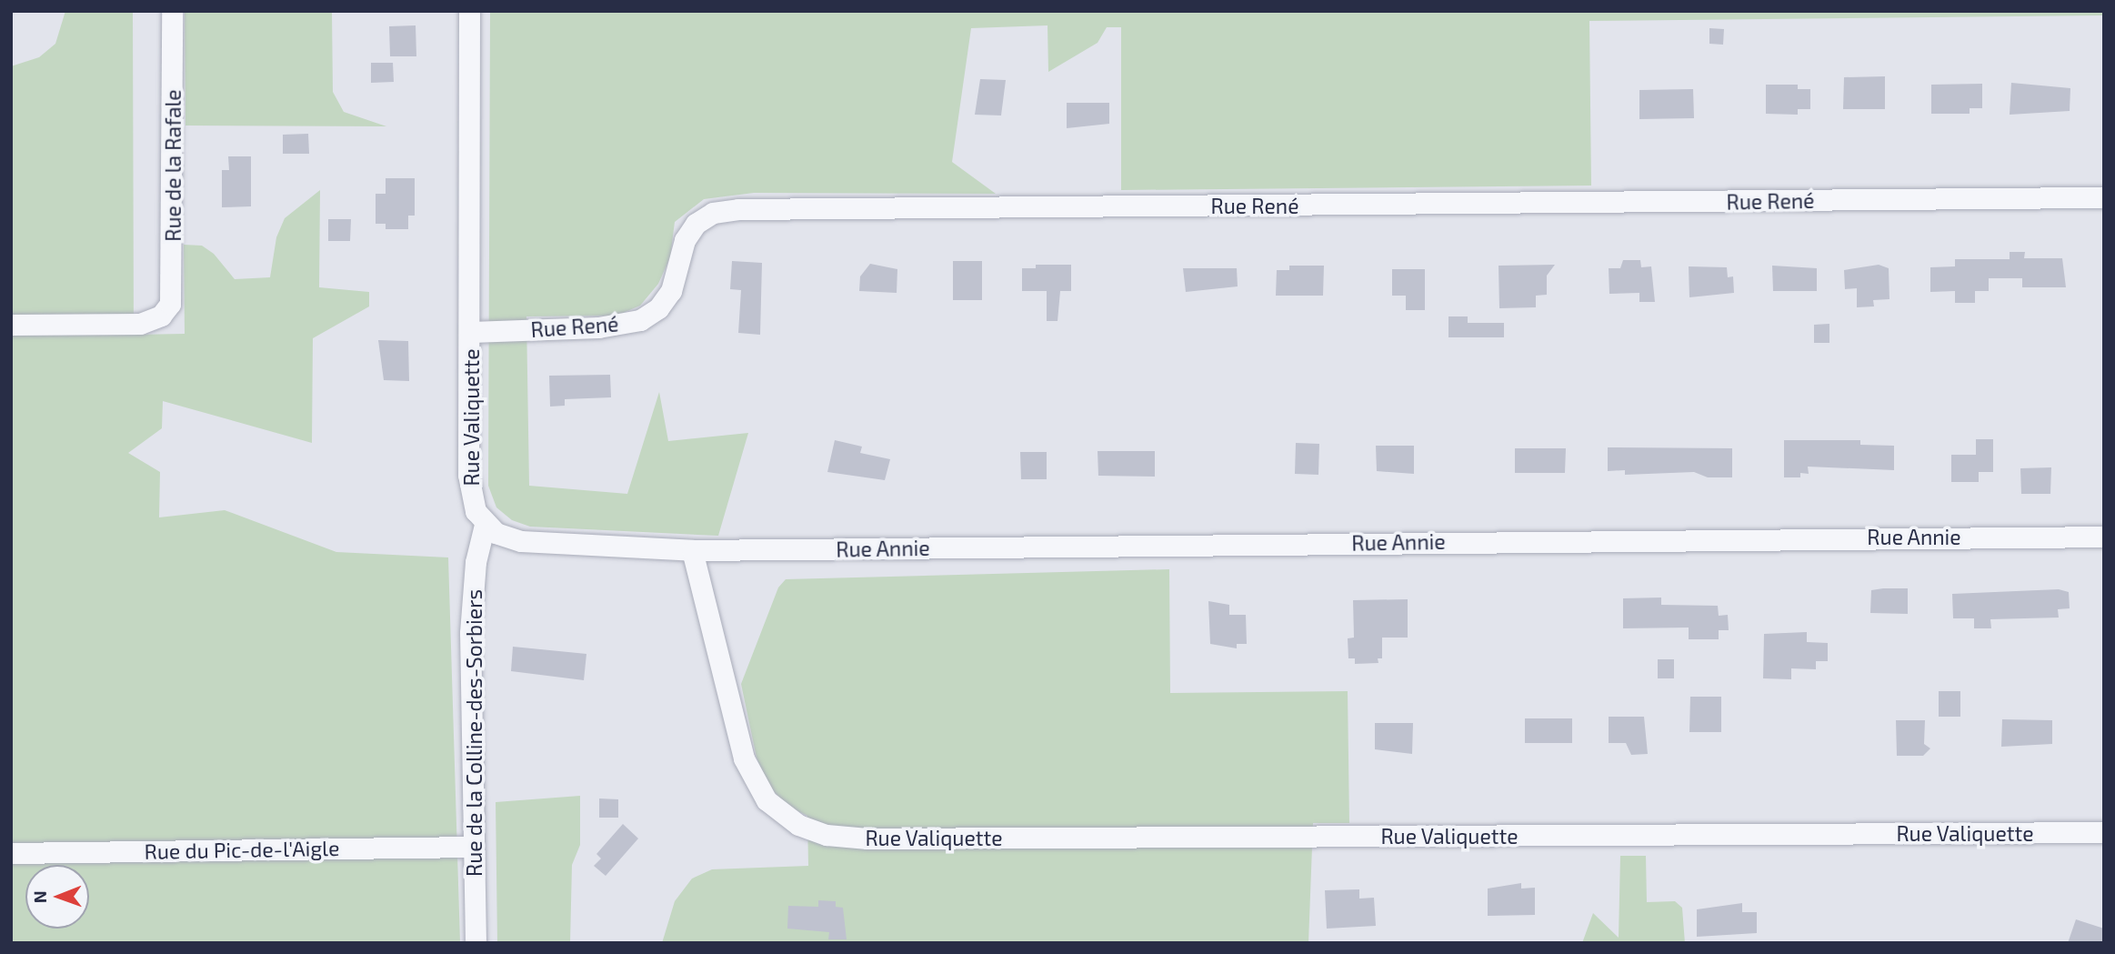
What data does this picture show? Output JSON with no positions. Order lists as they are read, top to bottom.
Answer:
{
  "streets": {
    "street": [
      "Rue de la Rafale",
      "Rue René",
      "Rue Valiquette",
      "Rue Annie",
      "Rue de la Colline-des-Sorbiers",
      "Rue du Pic-de-l'Aigle"
    ]
  },
  "crossings": [
    ["Rue René", "Rue Valiquette"],
    ["Rue Valiquette", "Rue Annie"],
    ["Rue Valiquette", "Rue de la Colline-des-Sorbiers"],
    ["Rue de la Colline-des-Sorbiers", "Rue du Pic-de-l'Aigle"]
  ],
  "north": "left"
}
